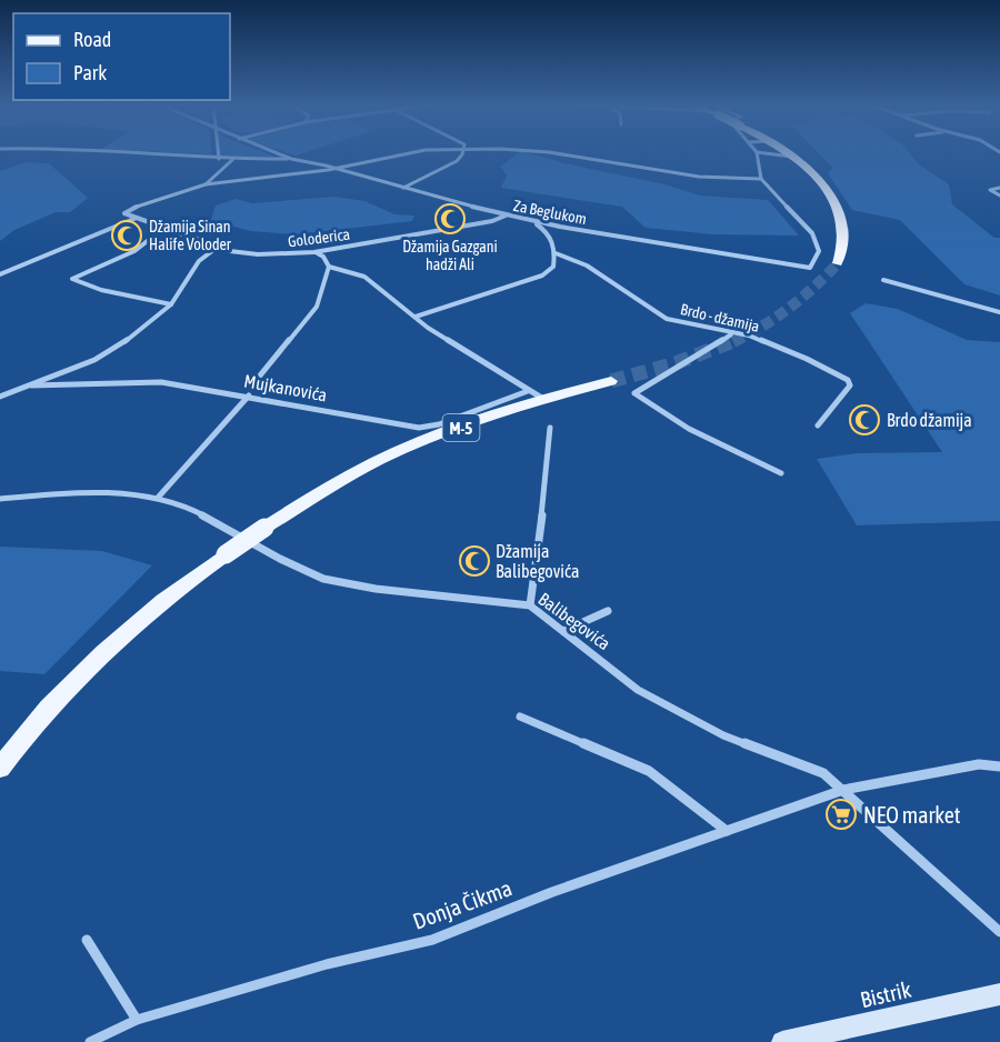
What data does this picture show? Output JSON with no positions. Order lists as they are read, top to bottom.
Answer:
{
  "streets": {
    "main road": ["M-5", "Bistrik"],
    "street": [
      "Za Beglukom",
      "Goloderica",
      "Brdo - džamija",
      "Mujkanovića",
      "Balibegovića",
      "Donja Čikma"
    ]
  },
  "crossings": [
    ["Za Beglukom", "Goloderica"],
    ["Balibegovića", "Donja Čikma"]
  ],
  "places": {
    "mosque": [
      "Džamija Gazgani hadži Ali",
      "Džamija Sinan Halife Voloder",
      "Brdo džamija",
      "Džamija Balibegovića"
    ],
    "supermarket": ["NEO market"]
  },
  "legend": ["Road", "Park"]
}
